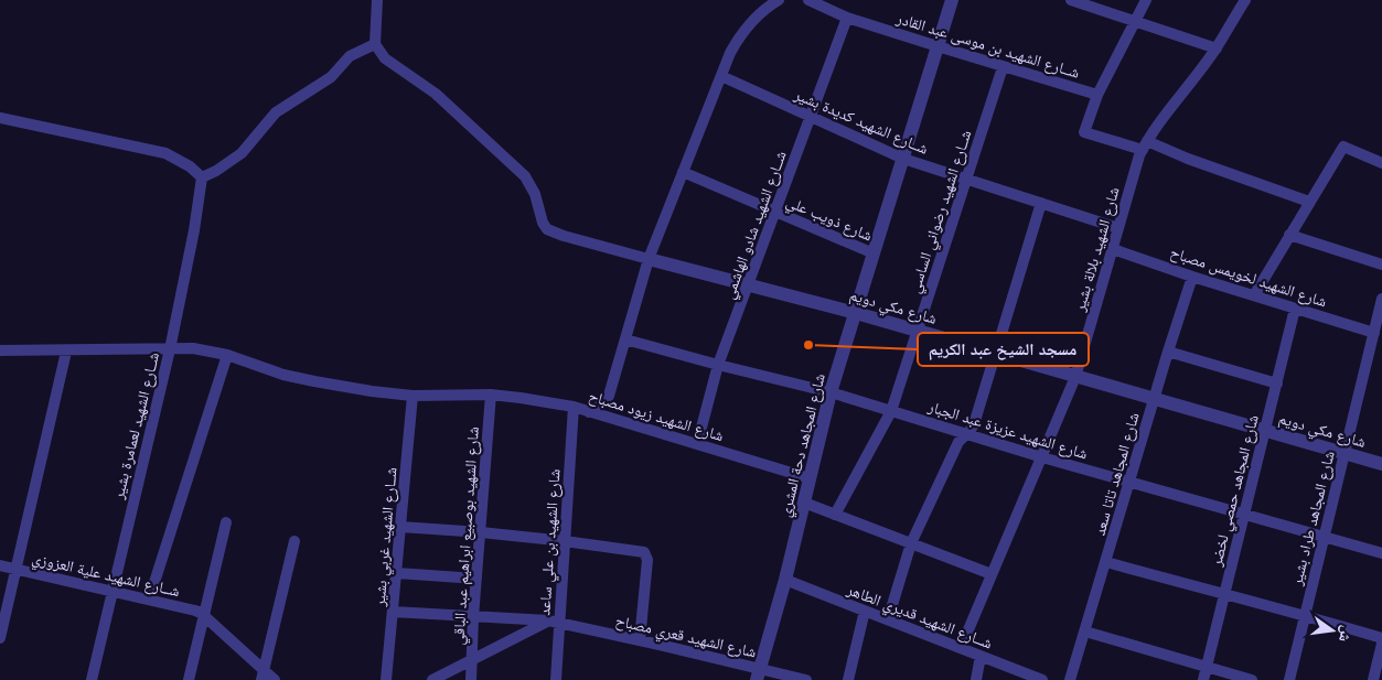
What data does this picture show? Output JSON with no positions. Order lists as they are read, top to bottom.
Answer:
{
  "streets": {
    "street": [
      "شــارع الشهيد بن موسى عبد القادر",
      "شــارع الشهيد كديدة بشير",
      "شــارع الشهيد رضواني الساسي",
      "شارع ذويب علي",
      "شــارع الشهيد شادو الهاشمي",
      "شارع الشهيد بلالة بشير",
      "شارع الشهيد لخويمس مصباح",
      "شارع مكي دويم",
      "شارع الشهيد زيود مصباح",
      "شــارع الشهيد لعمامرة بشير",
      "شارع الشهيد عزيزة عبد الجبار",
      "شارع المجاهد دحة المشري",
      "شارع المجاهد تاتا سعد",
      "شارع المجاهد حمصي لخضر",
      "شارع المجاهد طراد بشير",
      "شارع الشهيد بوصبيع ابراهيم عبد الباقي",
      "شــارع الشهيد غربي بشير",
      "شارع الشهيد بن علي ساعد",
      "شــارع الشهيد علية العزوزي",
      "شــارع الشهيد قديري الطاهر",
      "شارع الشهيد قعري مصباح"
    ]
  },
  "crossings": [
    ["شــارع الشهيد بن موسى عبد القادر", "شــارع الشهيد رضواني الساسي"],
    ["شــارع الشهيد بن موسى عبد القادر", "شــارع الشهيد شادو الهاشمي"],
    ["شــارع الشهيد بن موسى عبد القادر", "شارع المجاهد دحة المشري"],
    ["شــارع الشهيد كديدة بشير", "شــارع الشهيد رضواني الساسي"],
    ["شــارع الشهيد كديدة بشير", "شــارع الشهيد شادو الهاشمي"],
    ["شــارع الشهيد كديدة بشير", "شارع الشهيد بلالة بشير"],
    ["شــارع الشهيد كديدة بشير", "شارع المجاهد دحة المشري"],
    ["شــارع الشهيد رضواني الساسي", "شارع مكي دويم"],
    ["شــارع الشهيد رضواني الساسي", "شارع الشهيد عزيزة عبد الجبار"],
    ["شارع ذويب علي", "شــارع الشهيد شادو الهاشمي"],
    ["شارع ذويب علي", "شارع المجاهد دحة المشري"],
    ["شــارع الشهيد شادو الهاشمي", "شارع مكي دويم"],
    ["شــارع الشهيد شادو الهاشمي", "شارع الشهيد زيود مصباح"],
    ["شــارع الشهيد شادو الهاشمي", "شارع الشهيد عزيزة عبد الجبار"],
    ["شارع الشهيد بلالة بشير", "شارع الشهيد لخويمس مصباح"],
    ["شارع الشهيد بلالة بشير", "شارع مكي دويم"],
    ["شارع الشهيد بلالة بشير", "شارع الشهيد عزيزة عبد الجبار"],
    ["شارع الشهيد بلالة بشير", "شــارع الشهيد قديري الطاهر"],
    ["شارع الشهيد لخويمس مصباح", "شارع المجاهد تاتا سعد"],
    ["شارع الشهيد لخويمس مصباح", "شارع المجاهد حمصي لخضر"],
    ["شارع الشهيد لخويمس مصباح", "شارع المجاهد طراد بشير"],
    ["شارع مكي دويم", "شارع المجاهد دحة المشري"],
    ["شارع مكي دويم", "شارع المجاهد تاتا سعد"],
    ["شارع مكي دويم", "شارع المجاهد حمصي لخضر"],
    ["شارع مكي دويم", "شارع المجاهد طراد بشير"],
    ["شارع الشهيد زيود مصباح", "شــارع الشهيد لعمامرة بشير"],
    ["شارع الشهيد زيود مصباح", "شارع المجاهد دحة المشري"],
    ["شارع الشهيد زيود مصباح", "شارع الشهيد بوصبيع ابراهيم عبد الباقي"],
    ["شارع الشهيد زيود مصباح", "شــارع الشهيد غربي بشير"],
    ["شارع الشهيد زيود مصباح", "شارع الشهيد بن علي ساعد"],
    ["شــارع الشهيد لعمامرة بشير", "شــارع الشهيد علية العزوزي"],
    ["شارع الشهيد عزيزة عبد الجبار", "شارع المجاهد دحة المشري"],
    ["شارع الشهيد عزيزة عبد الجبار", "شارع المجاهد تاتا سعد"],
    ["شارع الشهيد عزيزة عبد الجبار", "شارع المجاهد حمصي لخضر"],
    ["شارع الشهيد عزيزة عبد الجبار", "شارع المجاهد طراد بشير"],
    ["شارع المجاهد دحة المشري", "شــارع الشهيد قديري الطاهر"],
    ["شارع المجاهد دحة المشري", "شارع الشهيد قعري مصباح"],
    ["شارع الشهيد بوصبيع ابراهيم عبد الباقي", "شارع الشهيد قعري مصباح"],
    ["شــارع الشهيد غربي بشير", "شارع الشهيد قعري مصباح"],
    ["شارع الشهيد بن علي ساعد", "شارع الشهيد قعري مصباح"]
  ],
  "places": ["مسجد الشيخ عبد الكريم"],
  "north": "right"
}
